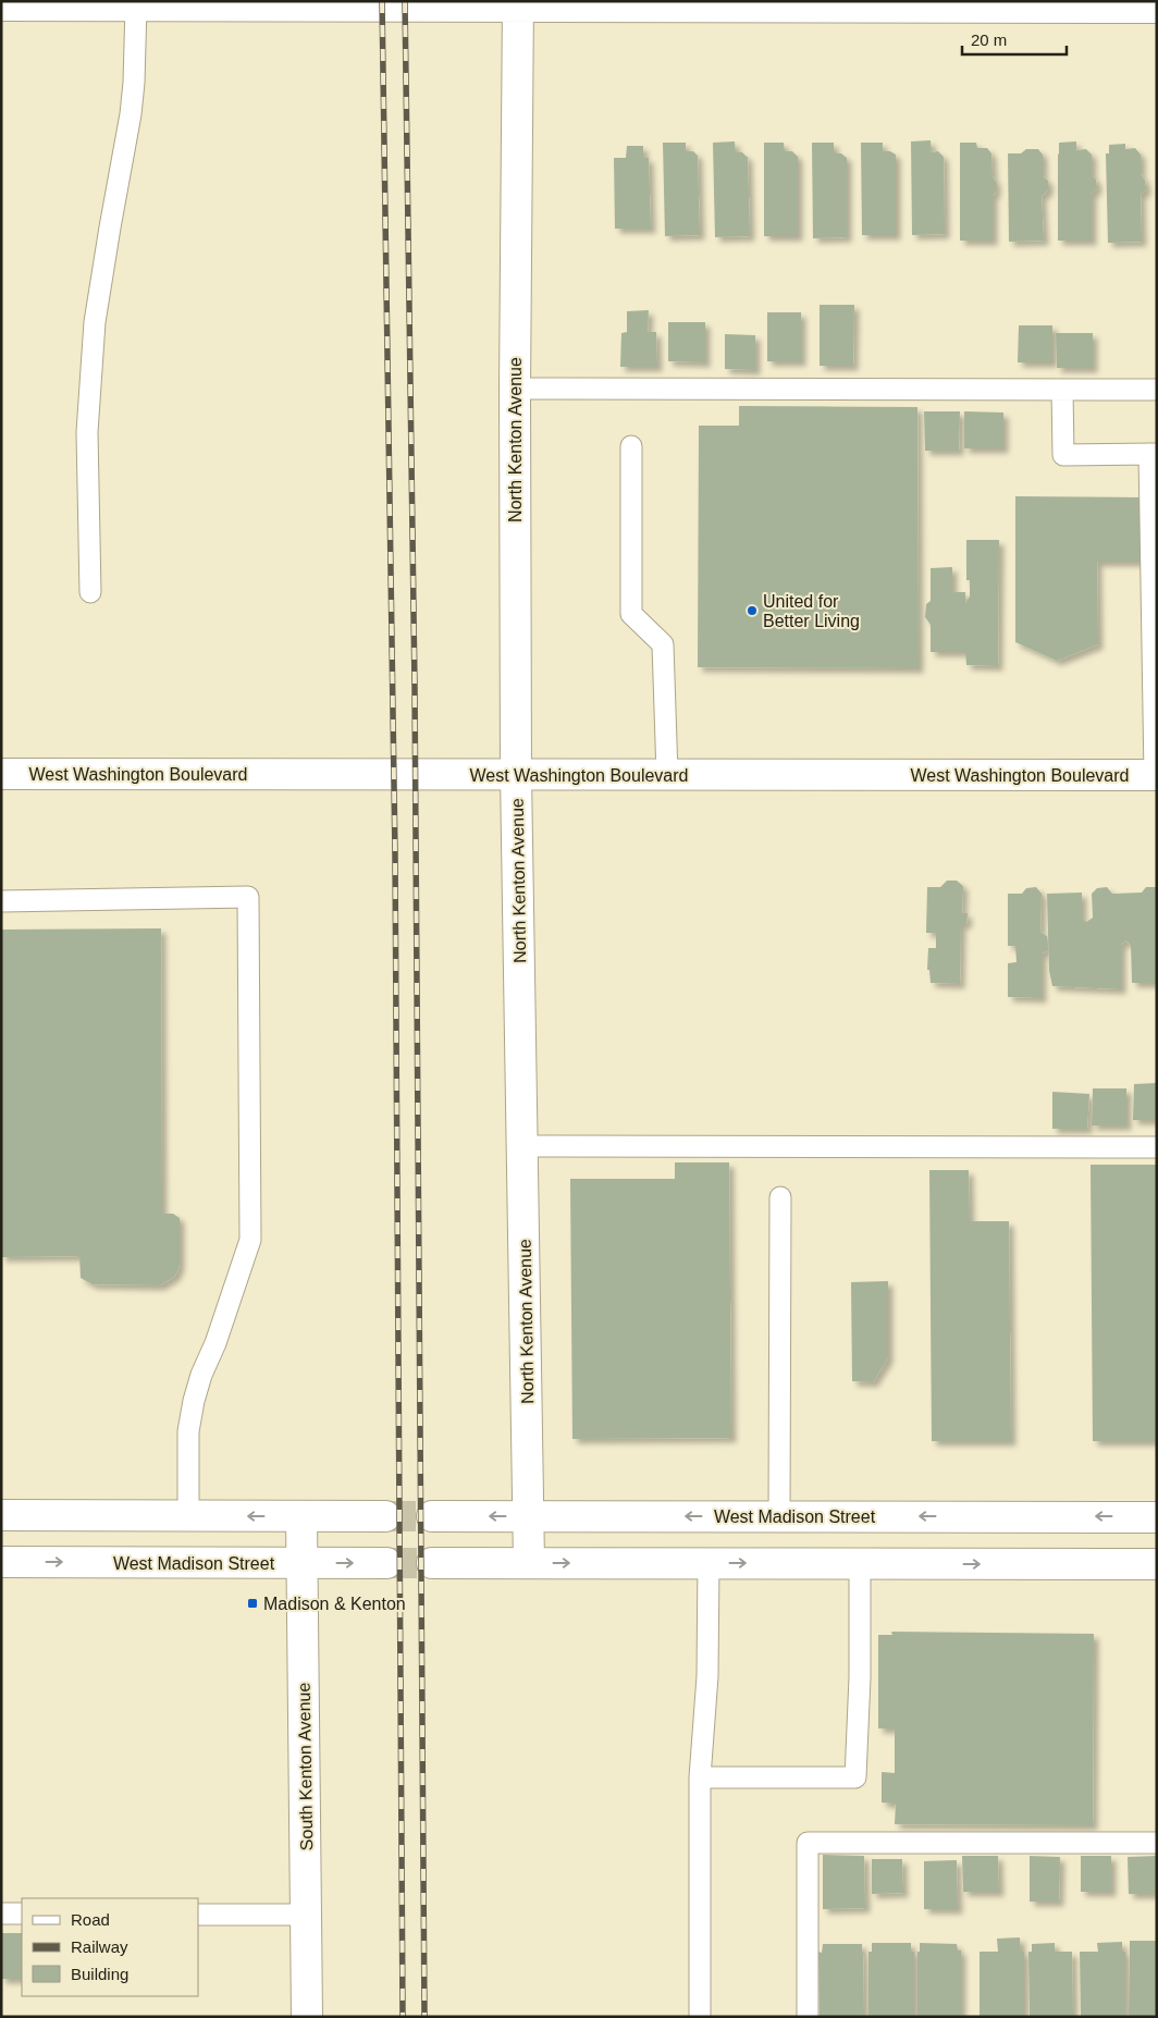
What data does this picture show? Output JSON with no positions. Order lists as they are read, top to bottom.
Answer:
{
  "streets": {
    "street": [
      "North Kenton Avenue",
      "West Washington Boulevard",
      "West Madison Street",
      "South Kenton Avenue"
    ]
  },
  "crossings": [
    ["North Kenton Avenue", "West Washington Boulevard"],
    ["North Kenton Avenue", "West Madison Street"],
    ["West Madison Street", "South Kenton Avenue"]
  ],
  "places": {
    "other": ["United for Better Living"],
    "transit": ["Madison & Kenton"]
  },
  "legend": ["Road", "Railway", "Building"],
  "scale_bar": "20 m"
}
